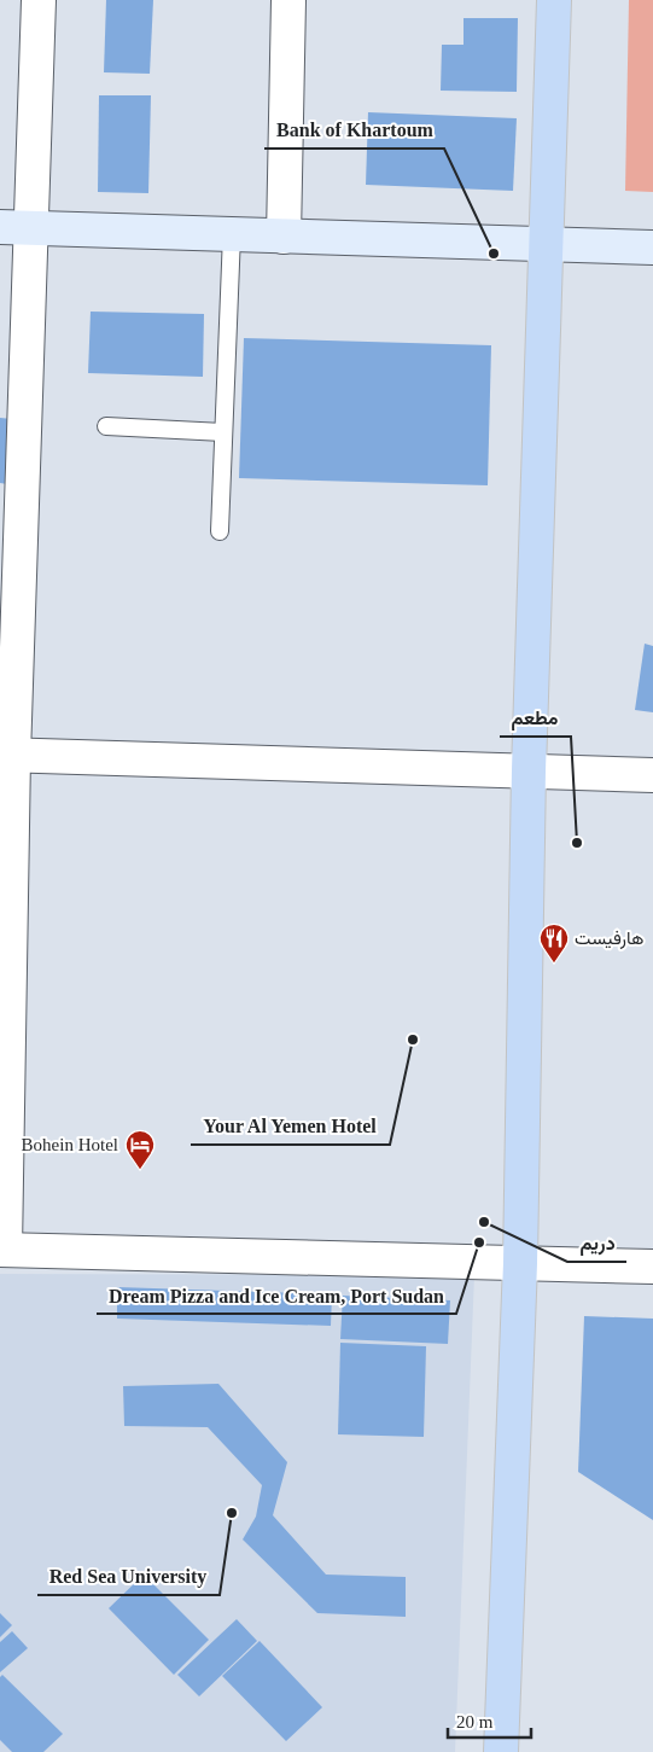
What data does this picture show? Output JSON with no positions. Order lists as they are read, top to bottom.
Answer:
{
  "places": {
    "other": [
      "Bank of Khartoum",
      "مطعم",
      "Your Al Yemen Hotel",
      "دريم",
      "Dream Pizza and Ice Cream, Port Sudan",
      "Red Sea University"
    ],
    "restaurant": ["هارفيست"],
    "hotel": ["Bohein Hotel"]
  },
  "scale_bar": "20 m"
}
